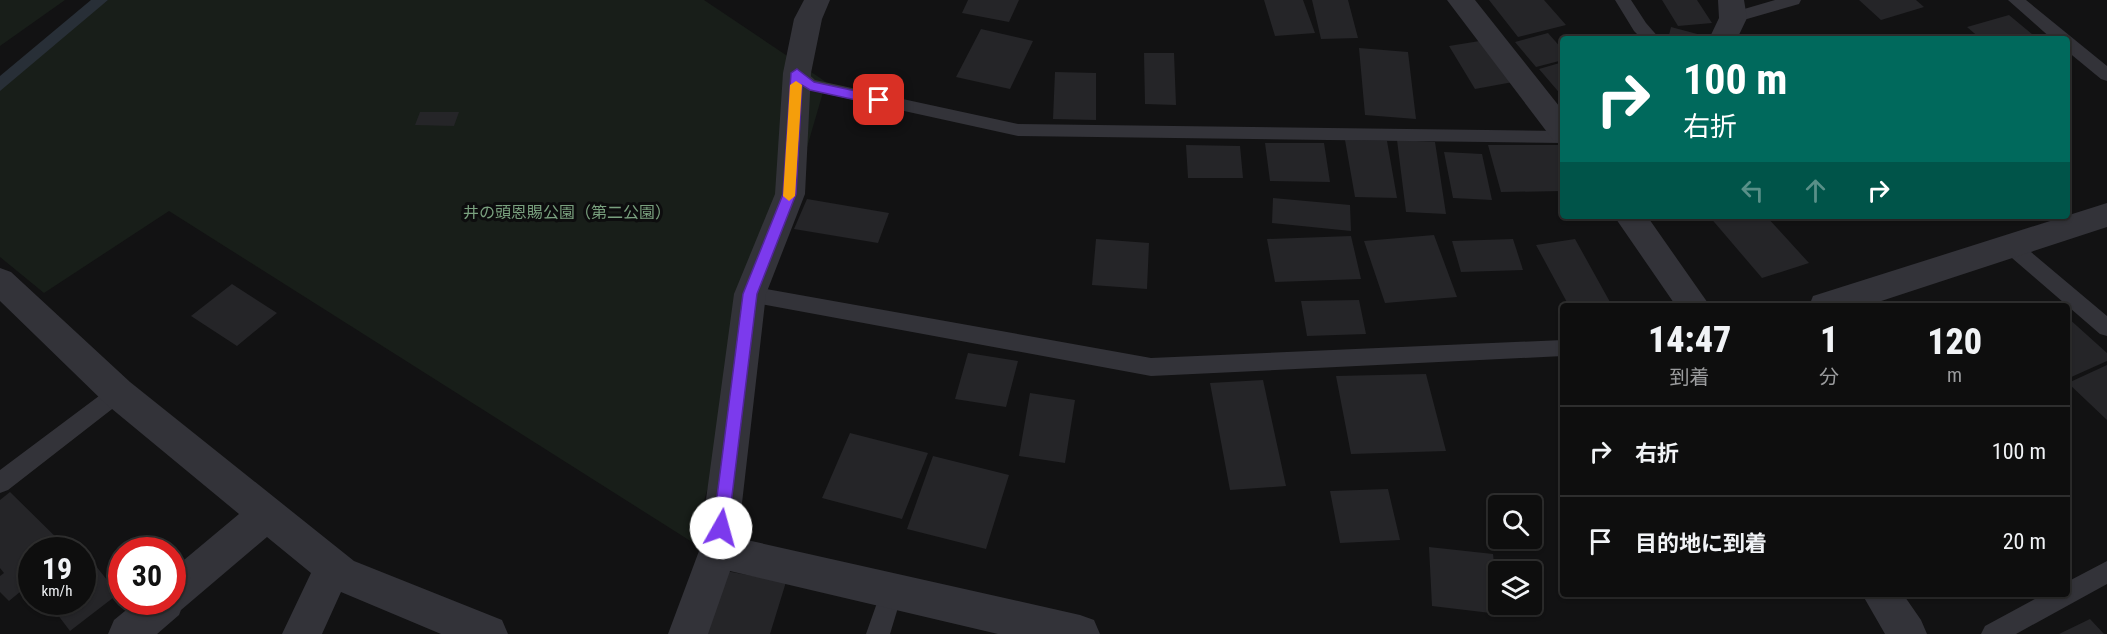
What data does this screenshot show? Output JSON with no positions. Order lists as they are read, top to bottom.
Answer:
{
  "parks": ["井の頭恩賜公園（第二公園）"],
  "page": {
    "turn": ["100 m", "右折"],
    "eta": [
      "14:47",
      "到着",
      "1",
      "分",
      "120",
      "m"
    ],
    "list": [
      {
        "name": "右折",
        "value": "100 m"
      },
      {
        "name": "目的地に到着",
        "value": "20 m"
      }
    ],
    "speed": "19 km/h",
    "limit": "30"
  }
}
